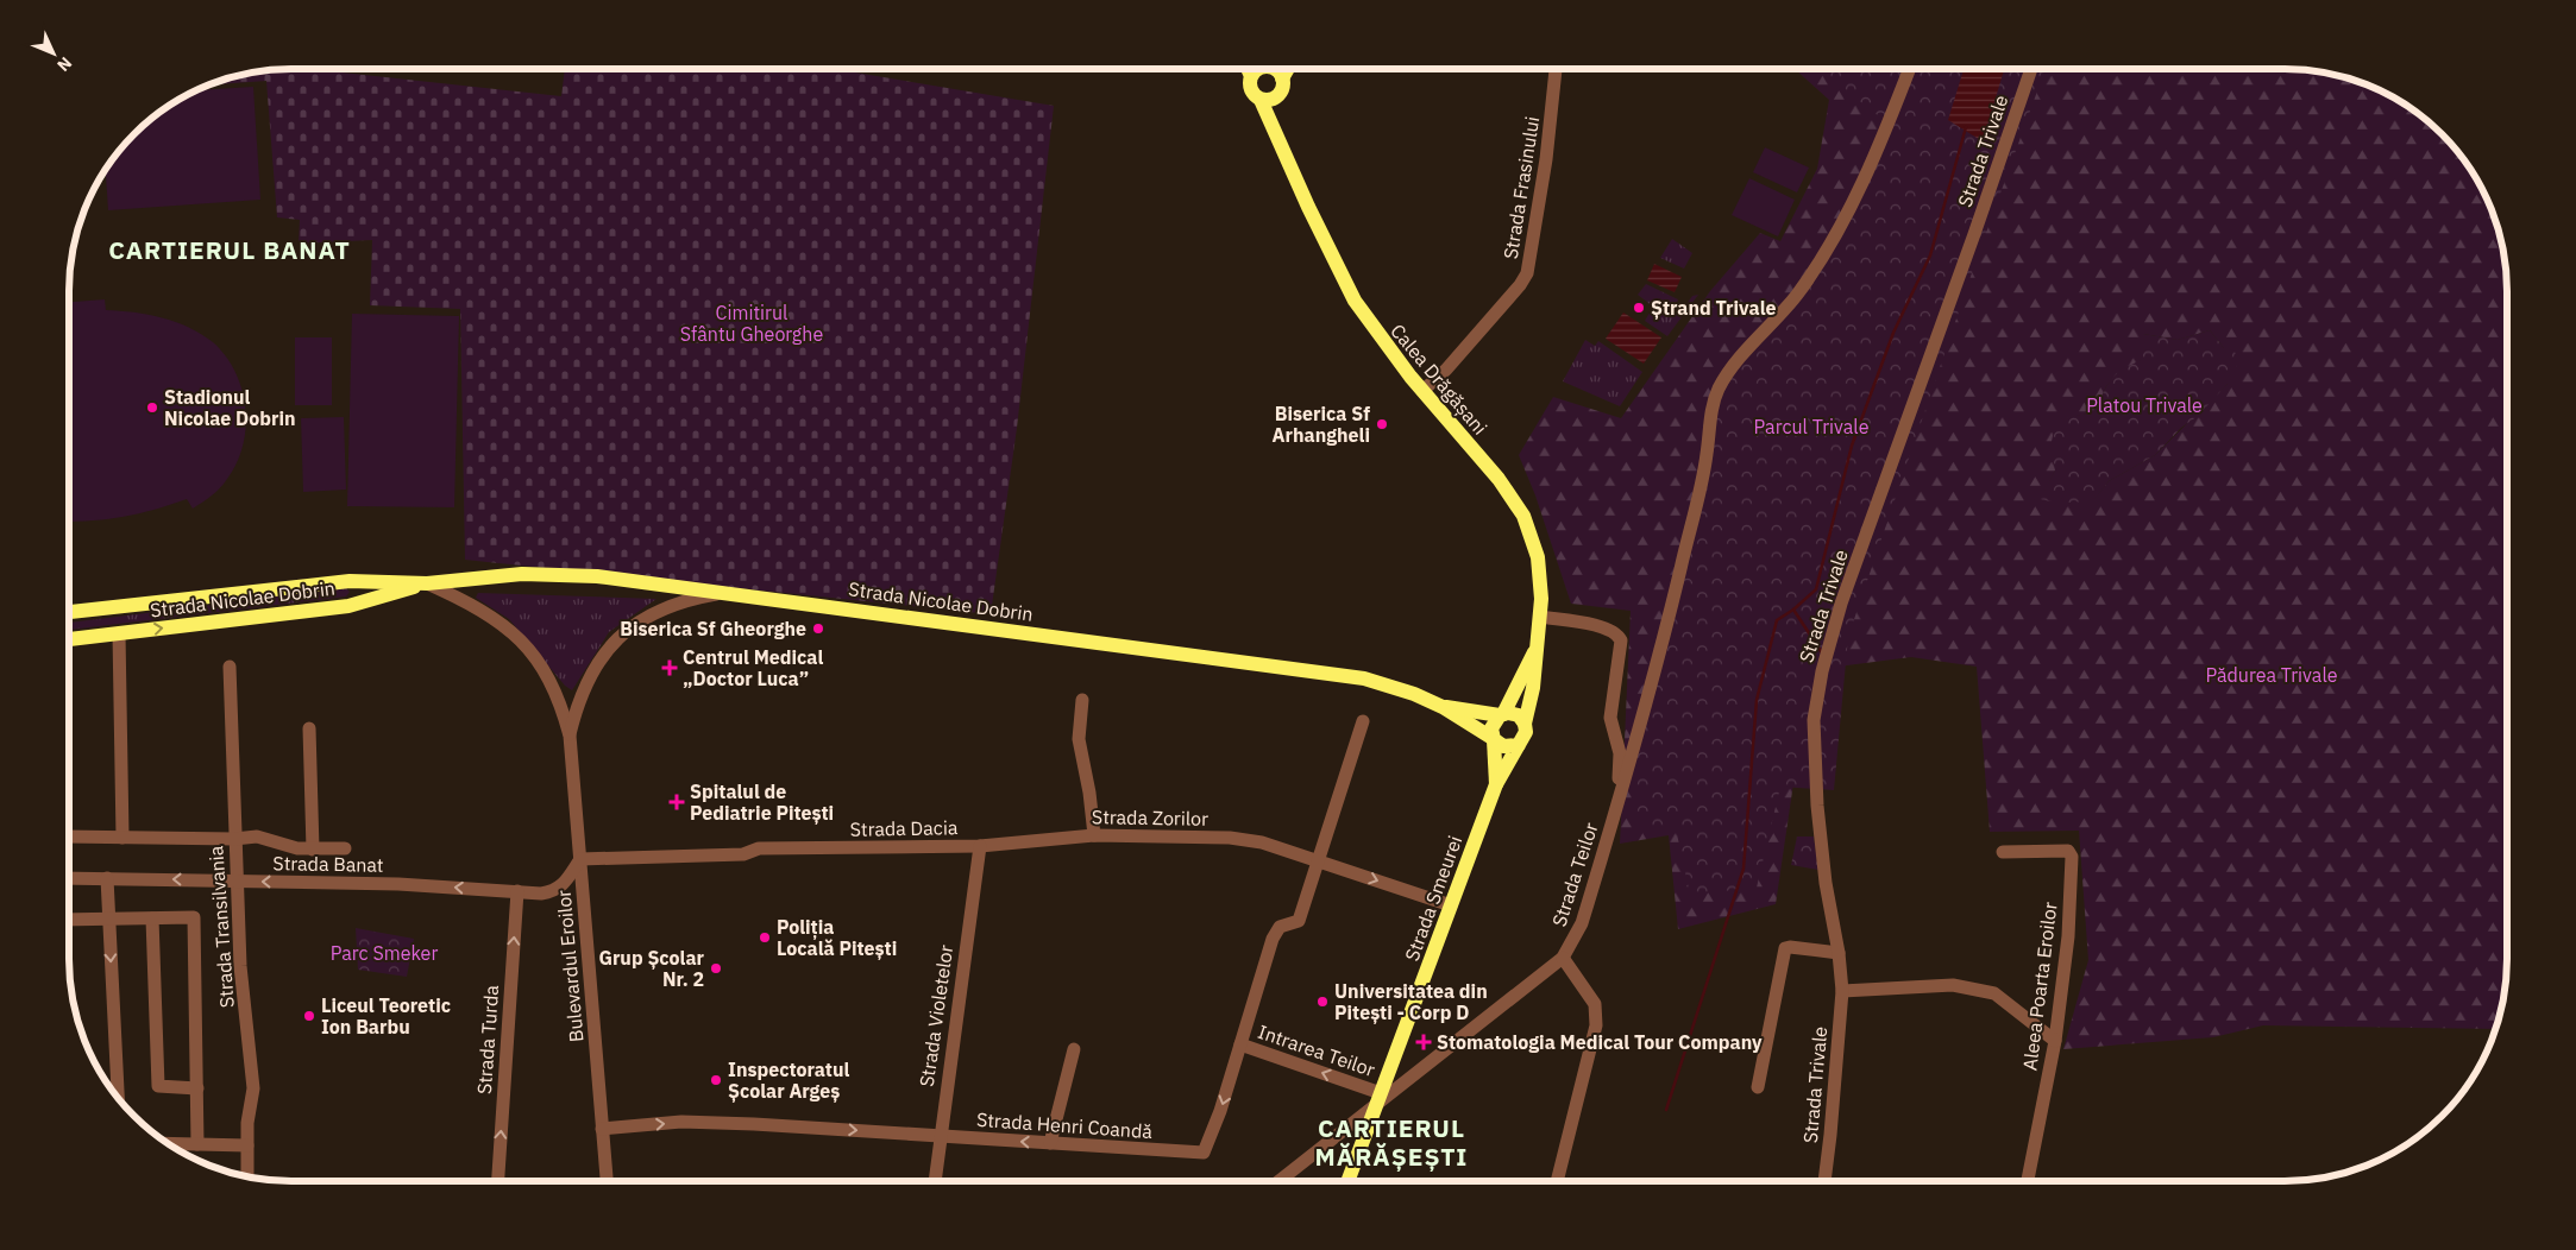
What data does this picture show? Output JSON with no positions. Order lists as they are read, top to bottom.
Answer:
{
  "streets": {
    "main road": ["Calea Drăgășani", "Strada Nicolae Dobrin", "Strada Smeurei"],
    "street": [
      "Strada Trivale",
      "Strada Frasinului",
      "Strada Zorilor",
      "Strada Dacia",
      "Strada Banat",
      "Strada Teilor",
      "Strada Transilvania",
      "Bulevardul Eroilor",
      "Aleea Poarta Eroilor",
      "Strada Violetelor",
      "Strada Turda",
      "Intrarea Teilor",
      "Strada Henri Coandă"
    ]
  },
  "crossings": [
    ["Strada Frasinului", "Calea Drăgășani"],
    ["Calea Drăgășani", "Strada Nicolae Dobrin"],
    ["Calea Drăgășani", "Strada Smeurei"],
    ["Strada Nicolae Dobrin", "Strada Smeurei"],
    ["Strada Nicolae Dobrin", "Bulevardul Eroilor"],
    ["Strada Zorilor", "Strada Dacia"],
    ["Strada Zorilor", "Strada Smeurei"],
    ["Strada Zorilor", "Strada Violetelor"],
    ["Strada Zorilor", "Strada Henri Coandă"],
    ["Strada Dacia", "Strada Banat"],
    ["Strada Dacia", "Bulevardul Eroilor"],
    ["Strada Dacia", "Strada Violetelor"],
    ["Strada Banat", "Strada Transilvania"],
    ["Strada Banat", "Bulevardul Eroilor"],
    ["Strada Banat", "Strada Turda"],
    ["Strada Teilor", "Strada Smeurei"],
    ["Strada Teilor", "Intrarea Teilor"],
    ["Strada Smeurei", "Intrarea Teilor"],
    ["Bulevardul Eroilor", "Strada Henri Coandă"],
    ["Strada Violetelor", "Strada Henri Coandă"],
    ["Intrarea Teilor", "Strada Henri Coandă"]
  ],
  "one_way": ["Strada Turda", "Intrarea Teilor"],
  "districts": ["CARTIERUL BANAT", "CARTIERUL MĂRĂȘEȘTI"],
  "parks": [
    "Cimitirul Sfântu Gheorghe",
    "Platou Trivale",
    "Parcul Trivale",
    "Pădurea Trivale",
    "Parc Smeker"
  ],
  "places": {
    "other": [
      "Ștrand Trivale",
      "Stadionul Nicolae Dobrin",
      "Biserica Sf Arhangheli",
      "Biserica Sf Gheorghe",
      "Poliția Locală Pitești",
      "Grup Școlar Nr. 2",
      "Universitatea din Pitești - Corp D",
      "Liceul Teoretic Ion Barbu",
      "Inspectoratul Școlar Argeș"
    ],
    "health": ["Centrul Medical „Doctor Luca”", "Spitalul de Pediatrie Pitești", "Stomatologia Medical Tour Company"]
  },
  "north": "bottom right"
}
